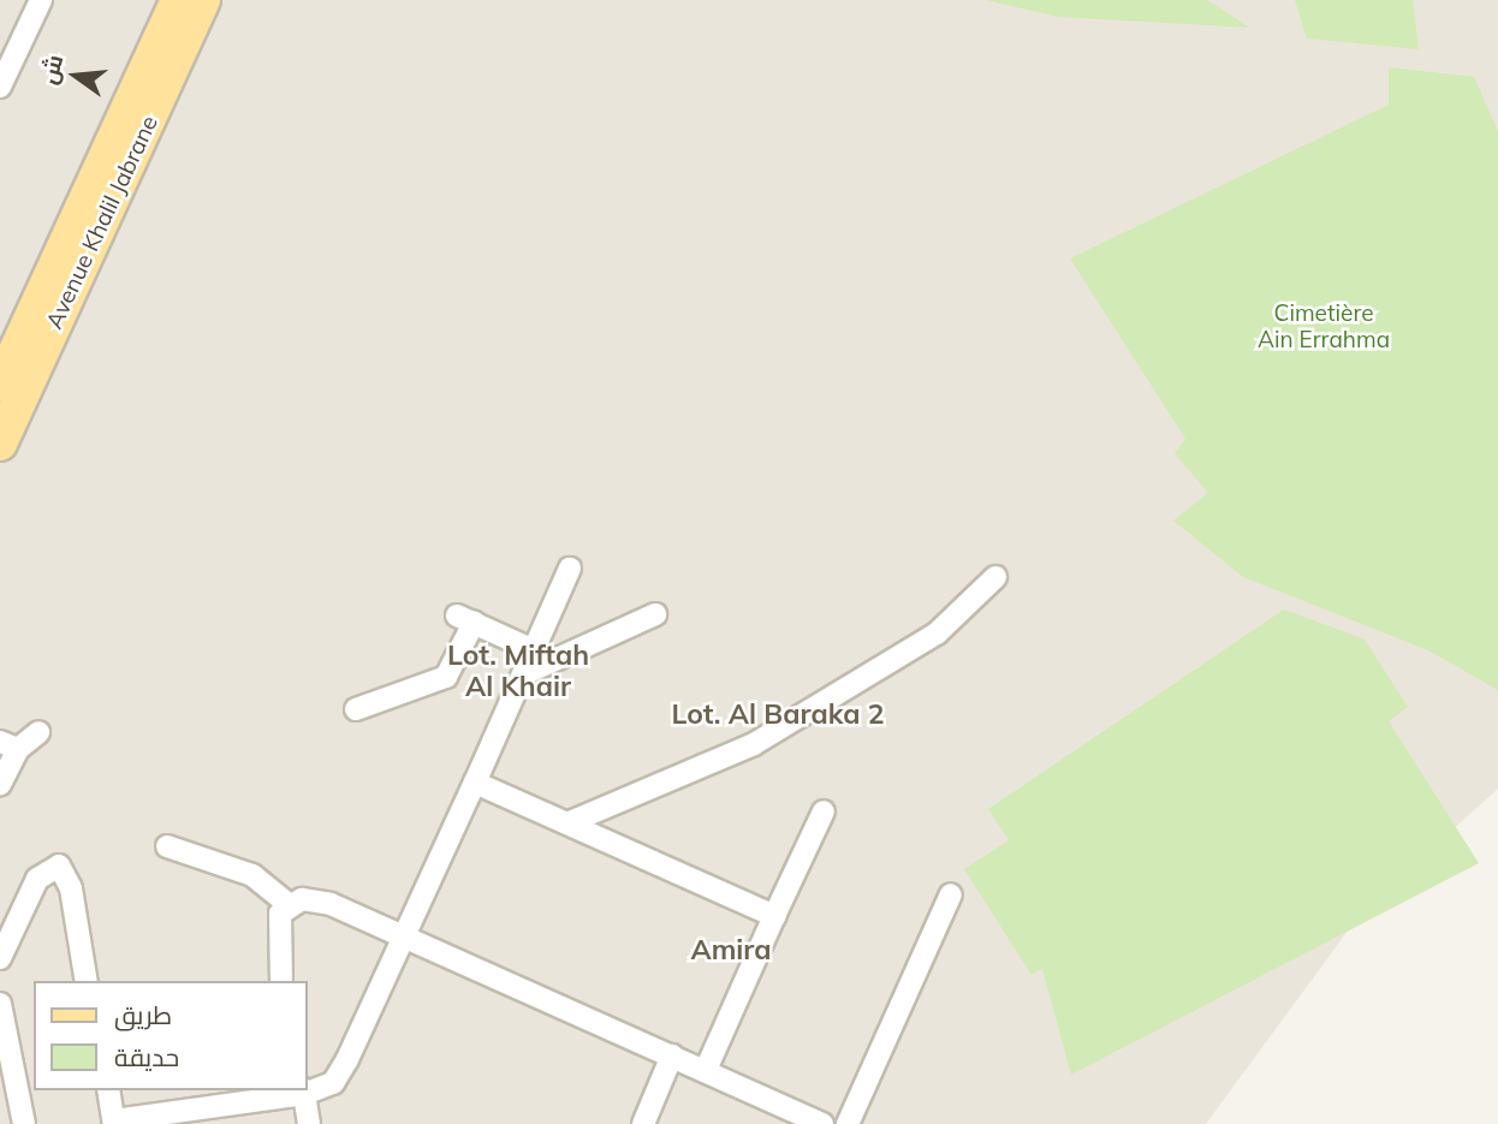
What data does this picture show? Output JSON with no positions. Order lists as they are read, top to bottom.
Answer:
{
  "streets": {
    "main road": ["Avenue Khalil Jabrane"]
  },
  "districts": ["Lot. Miftah Al Khair", "Lot. Al Baraka 2", "Amira"],
  "parks": ["Cimetière Ain Errahma"],
  "legend": ["طريق", "حديقة"],
  "north": "left"
}
